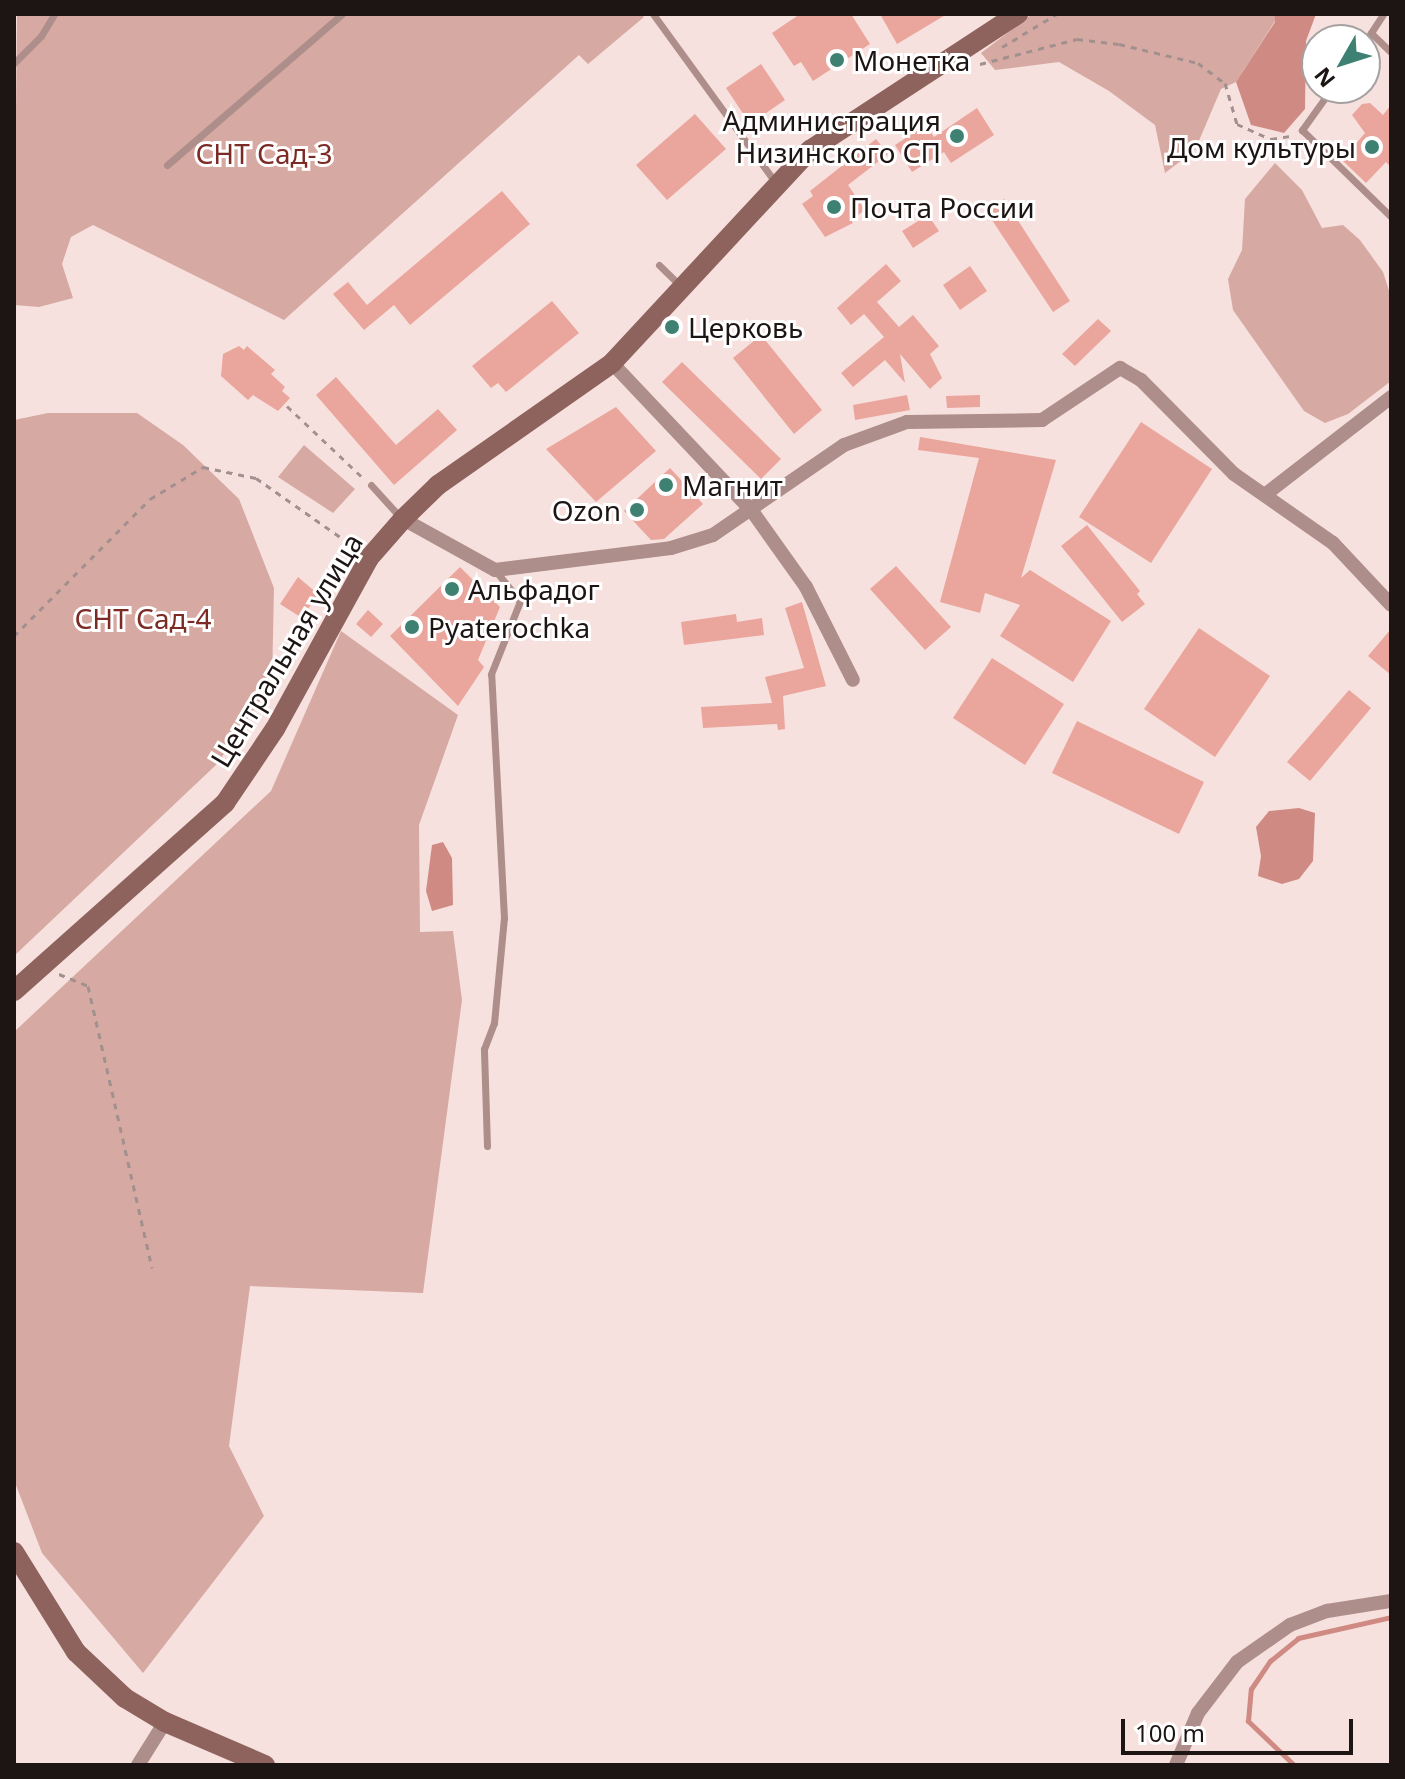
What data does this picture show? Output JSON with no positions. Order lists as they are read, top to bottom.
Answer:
{
  "streets": {
    "street": ["Центральная улица"]
  },
  "parks": ["СНТ Сад-3", "СНТ Сад-4"],
  "places": [
    "Монетка",
    "Администрация Низинского СП",
    "Дом культуры",
    "Почта России",
    "Церковь",
    "Магнит",
    "Ozon",
    "Альфадог",
    "Pyaterochka"
  ],
  "scale_bar": "100 m",
  "north": "bottom left"
}
